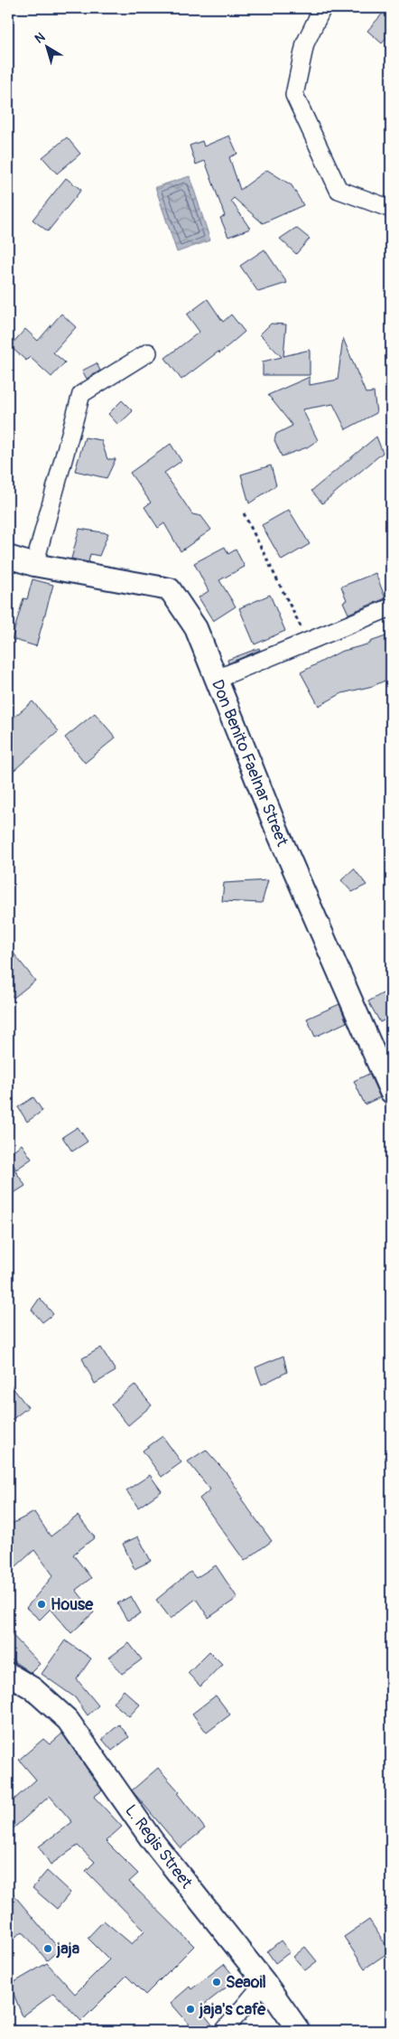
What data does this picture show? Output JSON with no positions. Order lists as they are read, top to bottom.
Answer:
{
  "streets": {
    "street": ["Don Benito Faelnar Street", "L. Regis Street"]
  },
  "places": [
    "House",
    "jaja",
    "Seaoil",
    "jaja's cafe"
  ],
  "north": "top left"
}
